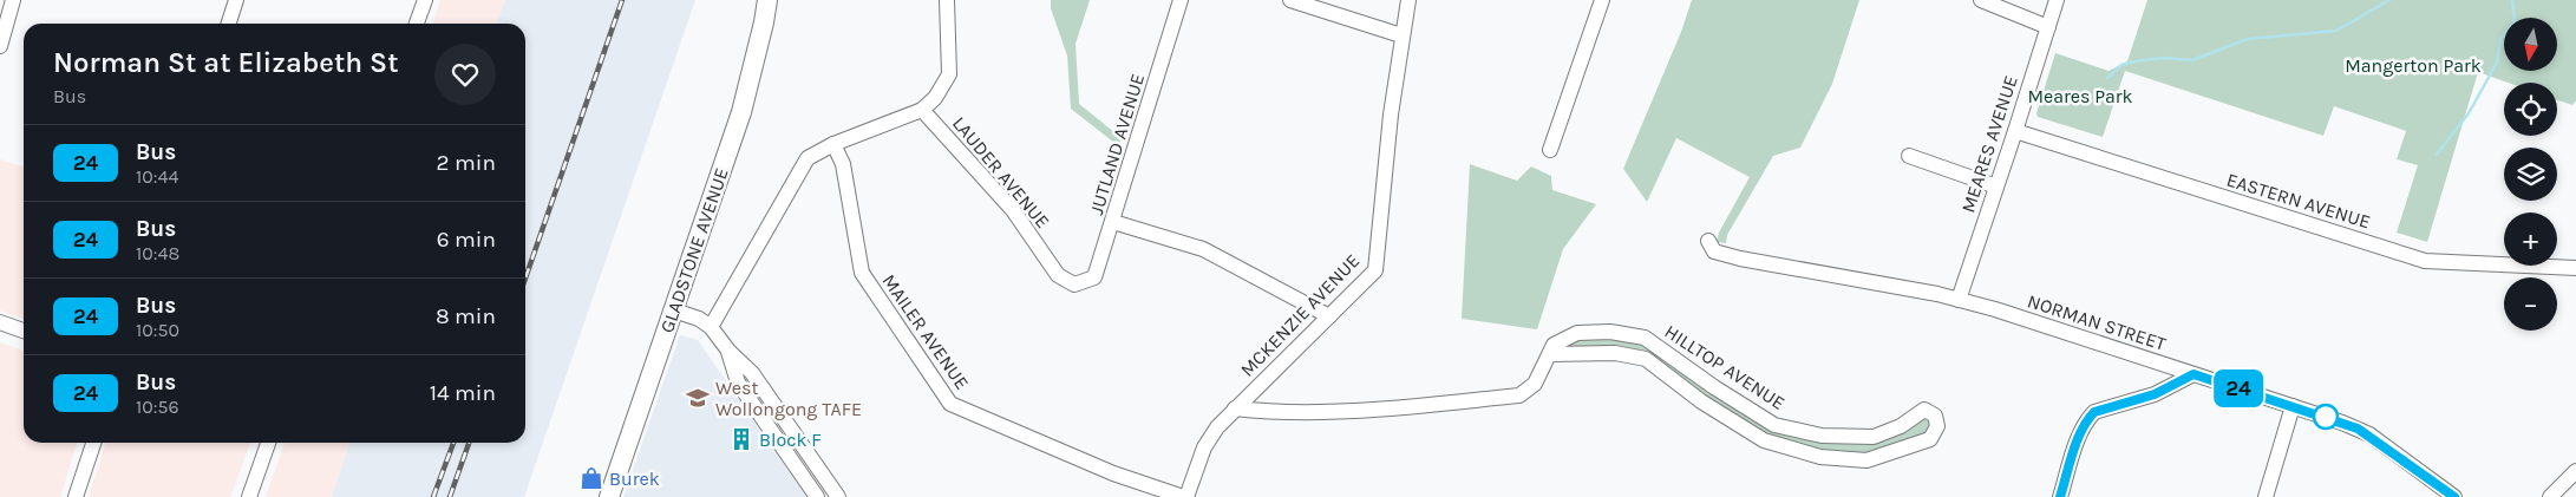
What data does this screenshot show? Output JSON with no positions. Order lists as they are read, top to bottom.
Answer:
{
  "streets": {
    "main road": ["GLADSTONE AVENUE"],
    "street": [
      "JUTLAND AVENUE",
      "MEARES AVENUE",
      "LAUDER AVENUE",
      "EASTERN AVENUE",
      "MCKENZIE AVENUE",
      "NORMAN STREET",
      "MAILER AVENUE",
      "HILLTOP AVENUE"
    ]
  },
  "crossings": [
    ["JUTLAND AVENUE", "LAUDER AVENUE"],
    ["MEARES AVENUE", "EASTERN AVENUE"],
    ["MEARES AVENUE", "NORMAN STREET"],
    ["MCKENZIE AVENUE", "MAILER AVENUE"],
    ["MCKENZIE AVENUE", "HILLTOP AVENUE"]
  ],
  "parks": ["Mangerton Park", "Meares Park"],
  "places": {
    "school or university": ["West Wollongong TAFE"],
    "building": ["Block F"],
    "shop": ["Burek"]
  },
  "lines": ["bus line 24"],
  "north": "bottom",
  "page": {
    "on_map": "24",
    "map_buttons": ["+", "−"],
    "heading": ["Norman St at Elizabeth St", "Bus"],
    "list": [
      {
        "mark": "24",
        "name": "Bus",
        "note": "10:44",
        "value": "2 min"
      },
      {
        "mark": "24",
        "name": "Bus",
        "note": "10:48",
        "value": "6 min"
      },
      {
        "mark": "24",
        "name": "Bus",
        "note": "10:50",
        "value": "8 min"
      },
      {
        "mark": "24",
        "name": "Bus",
        "note": "10:56",
        "value": "14 min"
      }
    ]
  }
}
